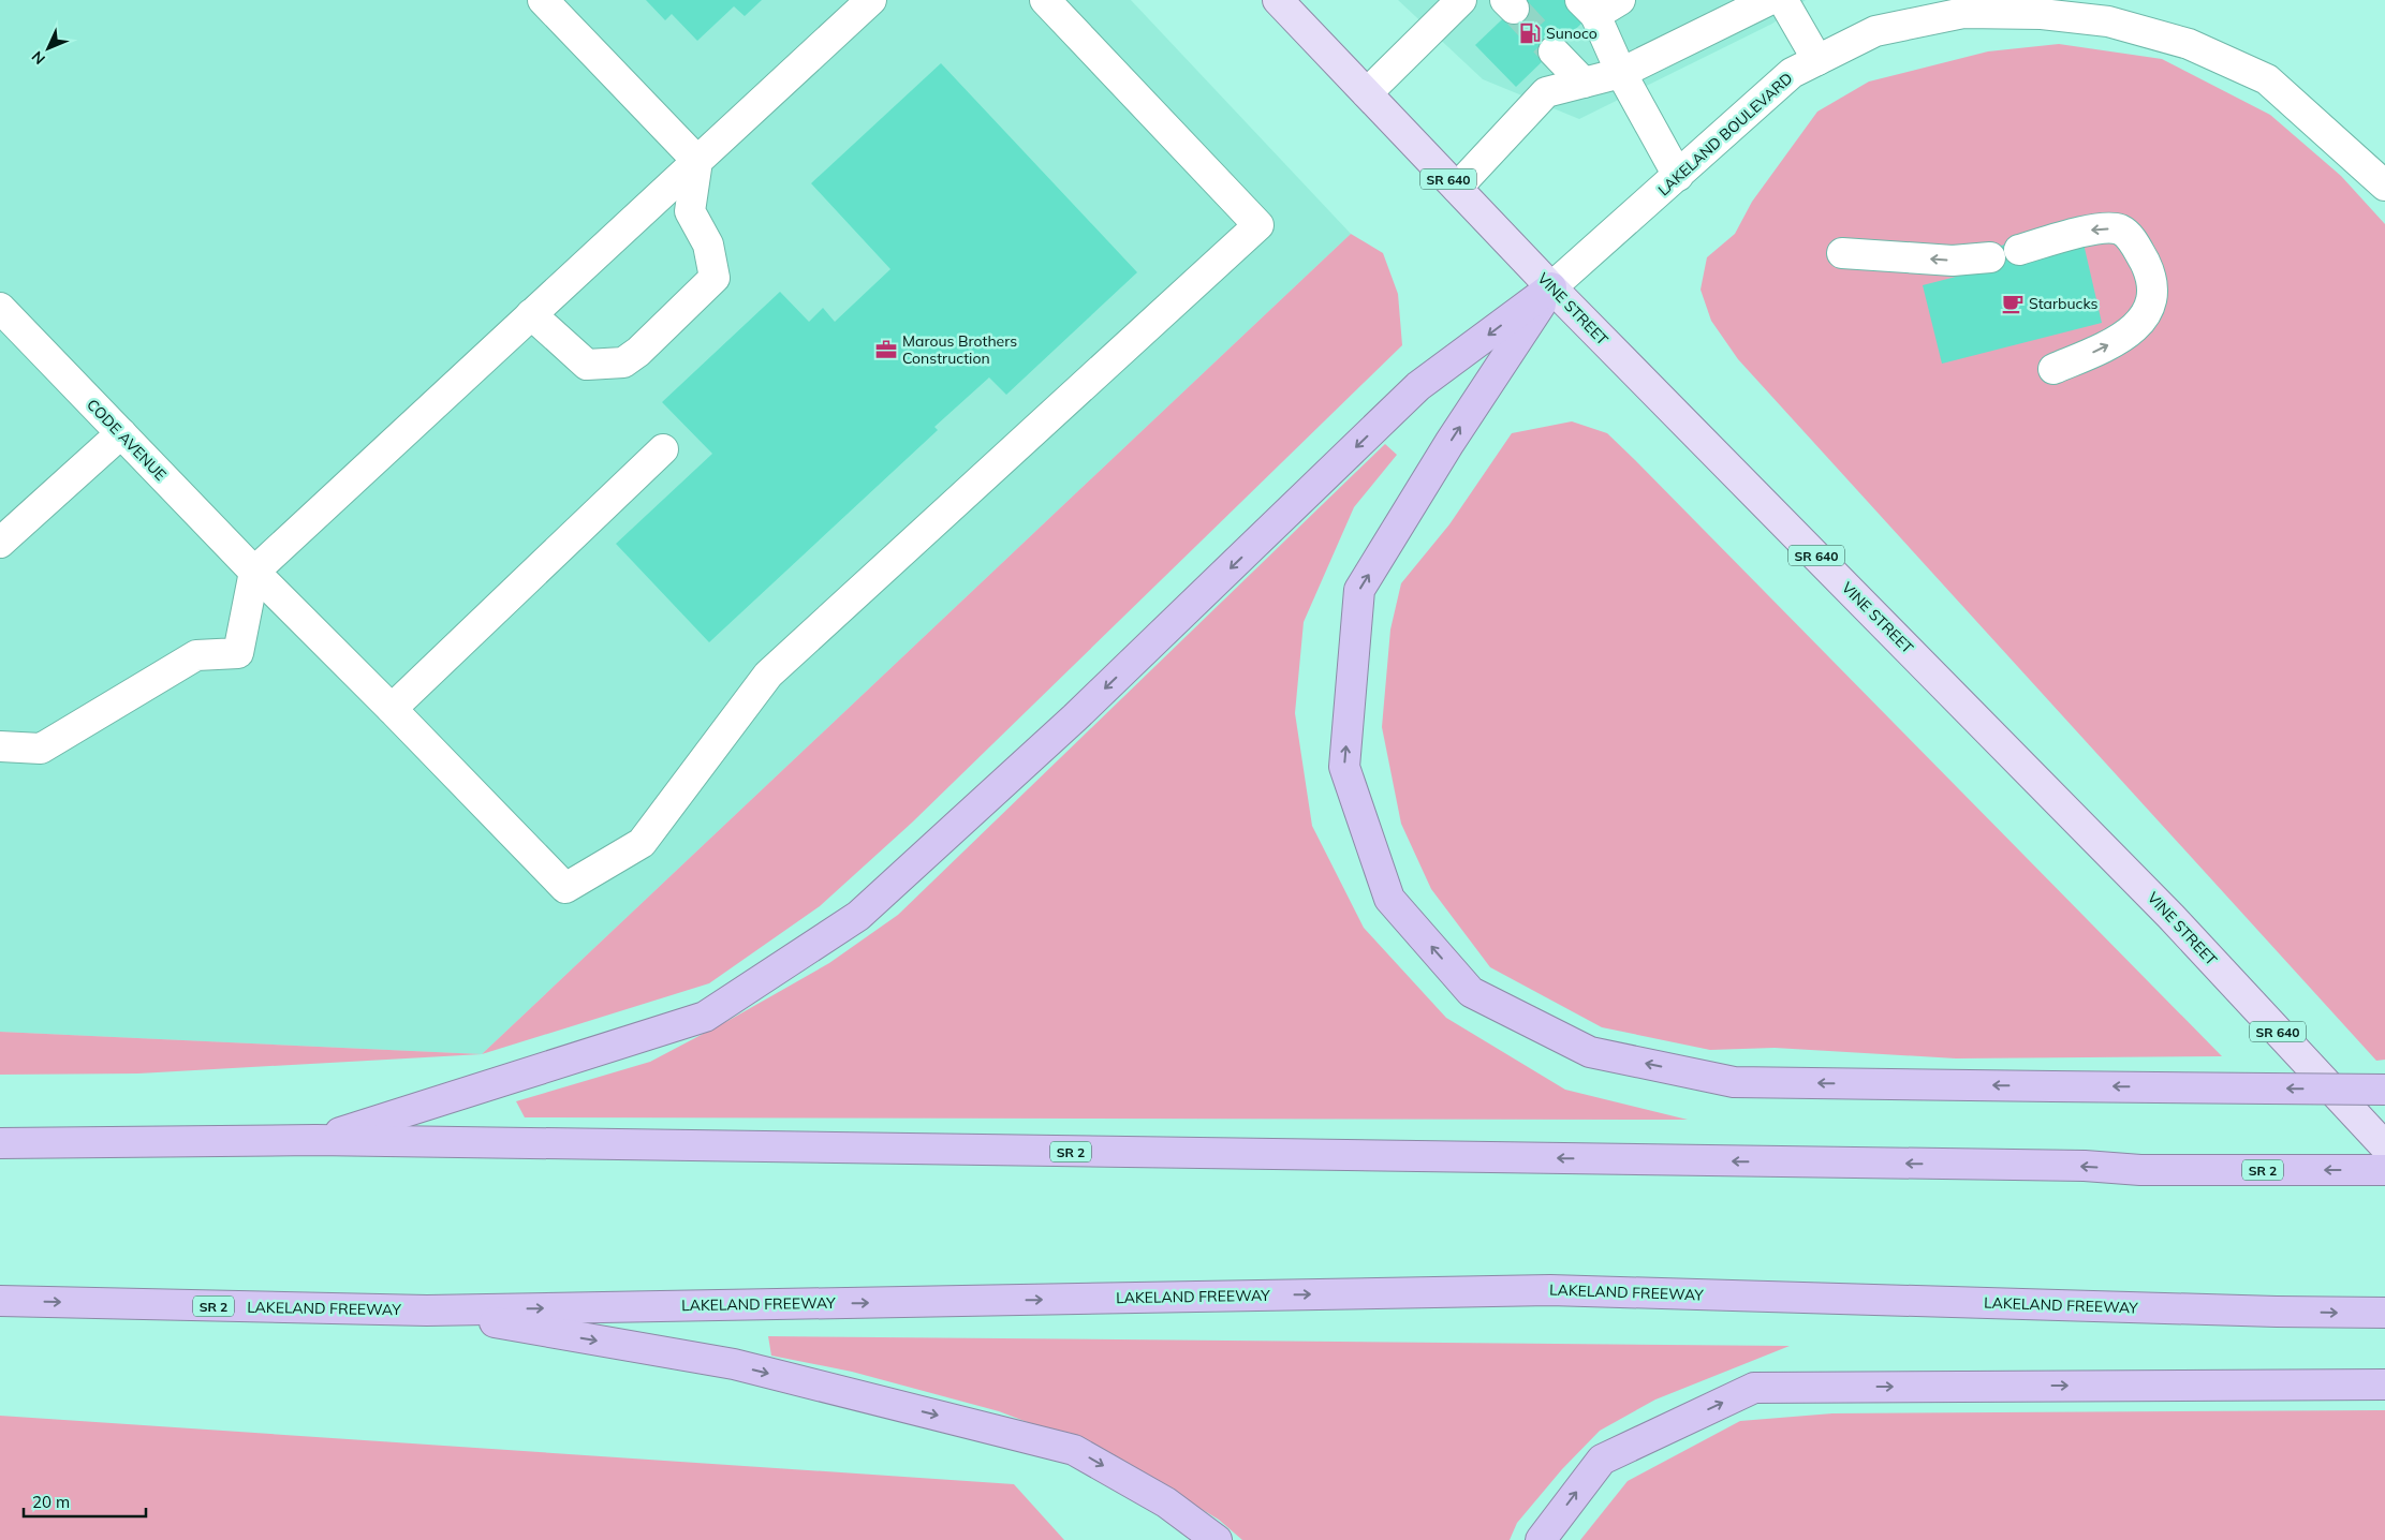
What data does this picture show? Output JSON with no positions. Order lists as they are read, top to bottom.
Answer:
{
  "streets": {
    "highway": ["SR 2", "LAKELAND FREEWAY"],
    "main road": ["SR 640", "VINE STREET"],
    "street": ["LAKELAND BOULEVARD", "CODE AVENUE"]
  },
  "crossings": [
    ["LAKELAND BOULEVARD", "VINE STREET"]
  ],
  "places": {
    "fuel station": ["Sunoco"],
    "cafe": ["Starbucks"],
    "office": ["Marous Brothers Construction"]
  },
  "scale_bar": "20 m",
  "north": "bottom left"
}
